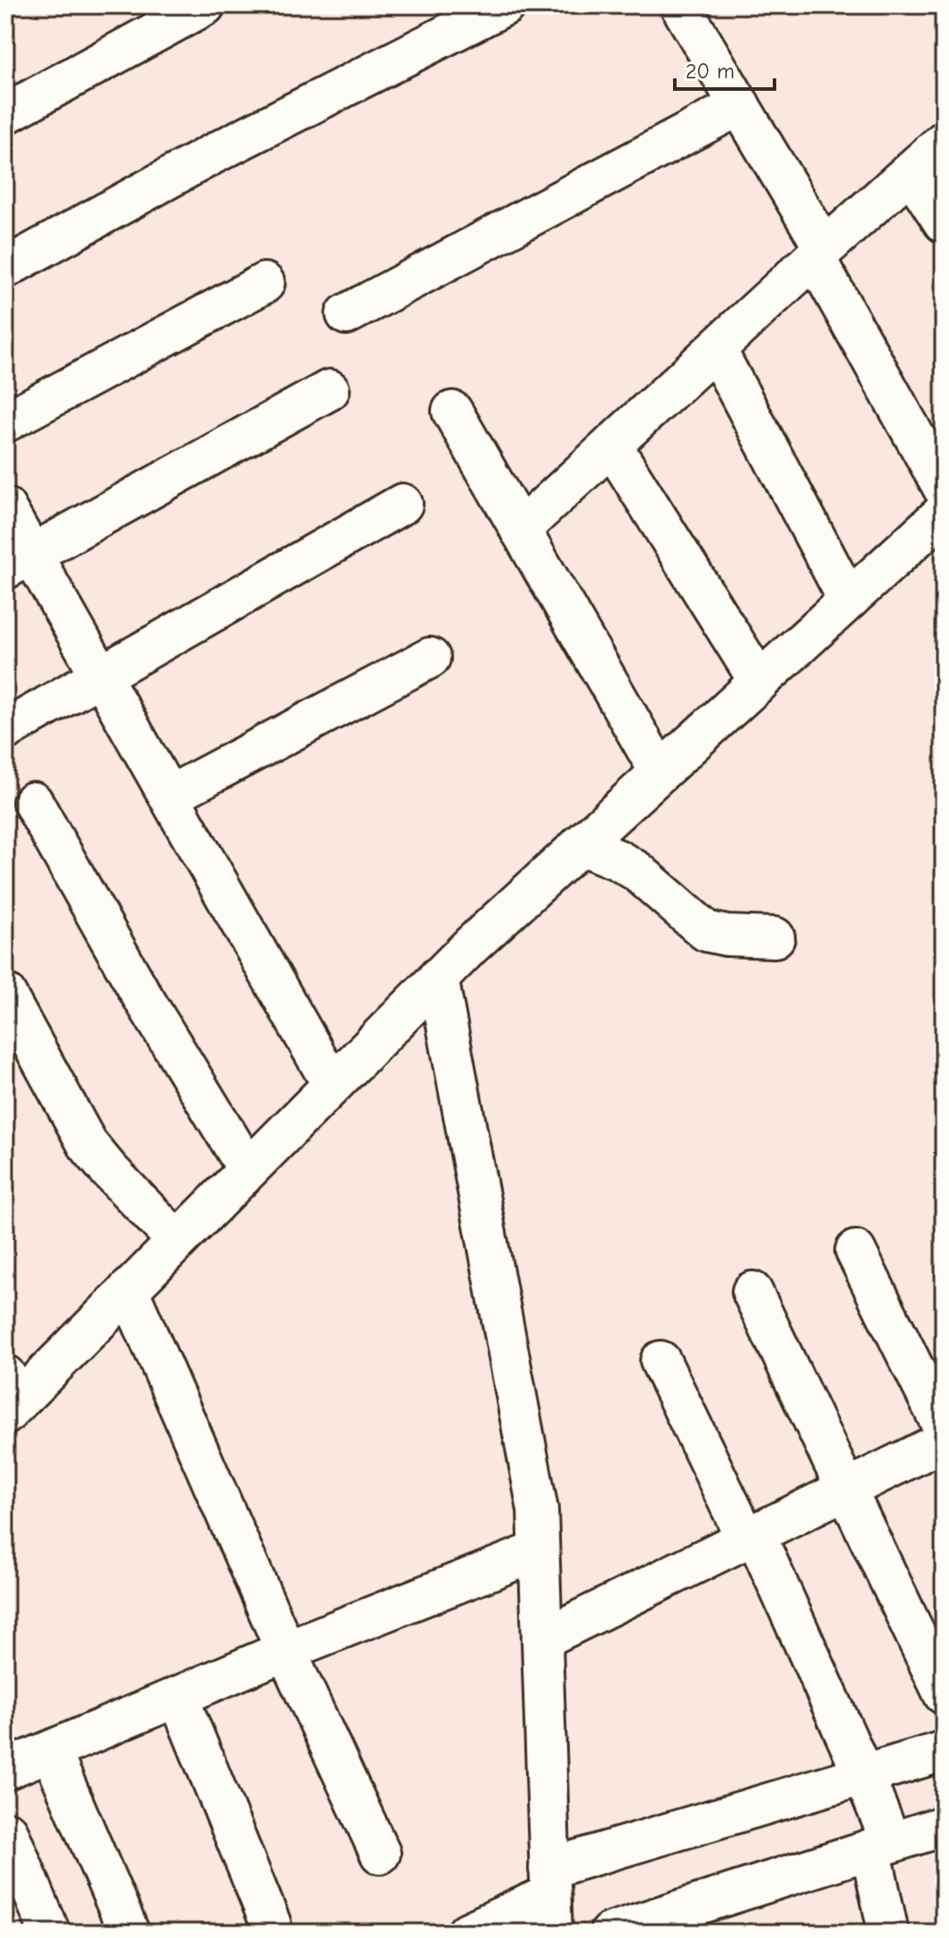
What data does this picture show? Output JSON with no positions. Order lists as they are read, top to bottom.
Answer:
{
  "scale_bar": "20 m"
}
